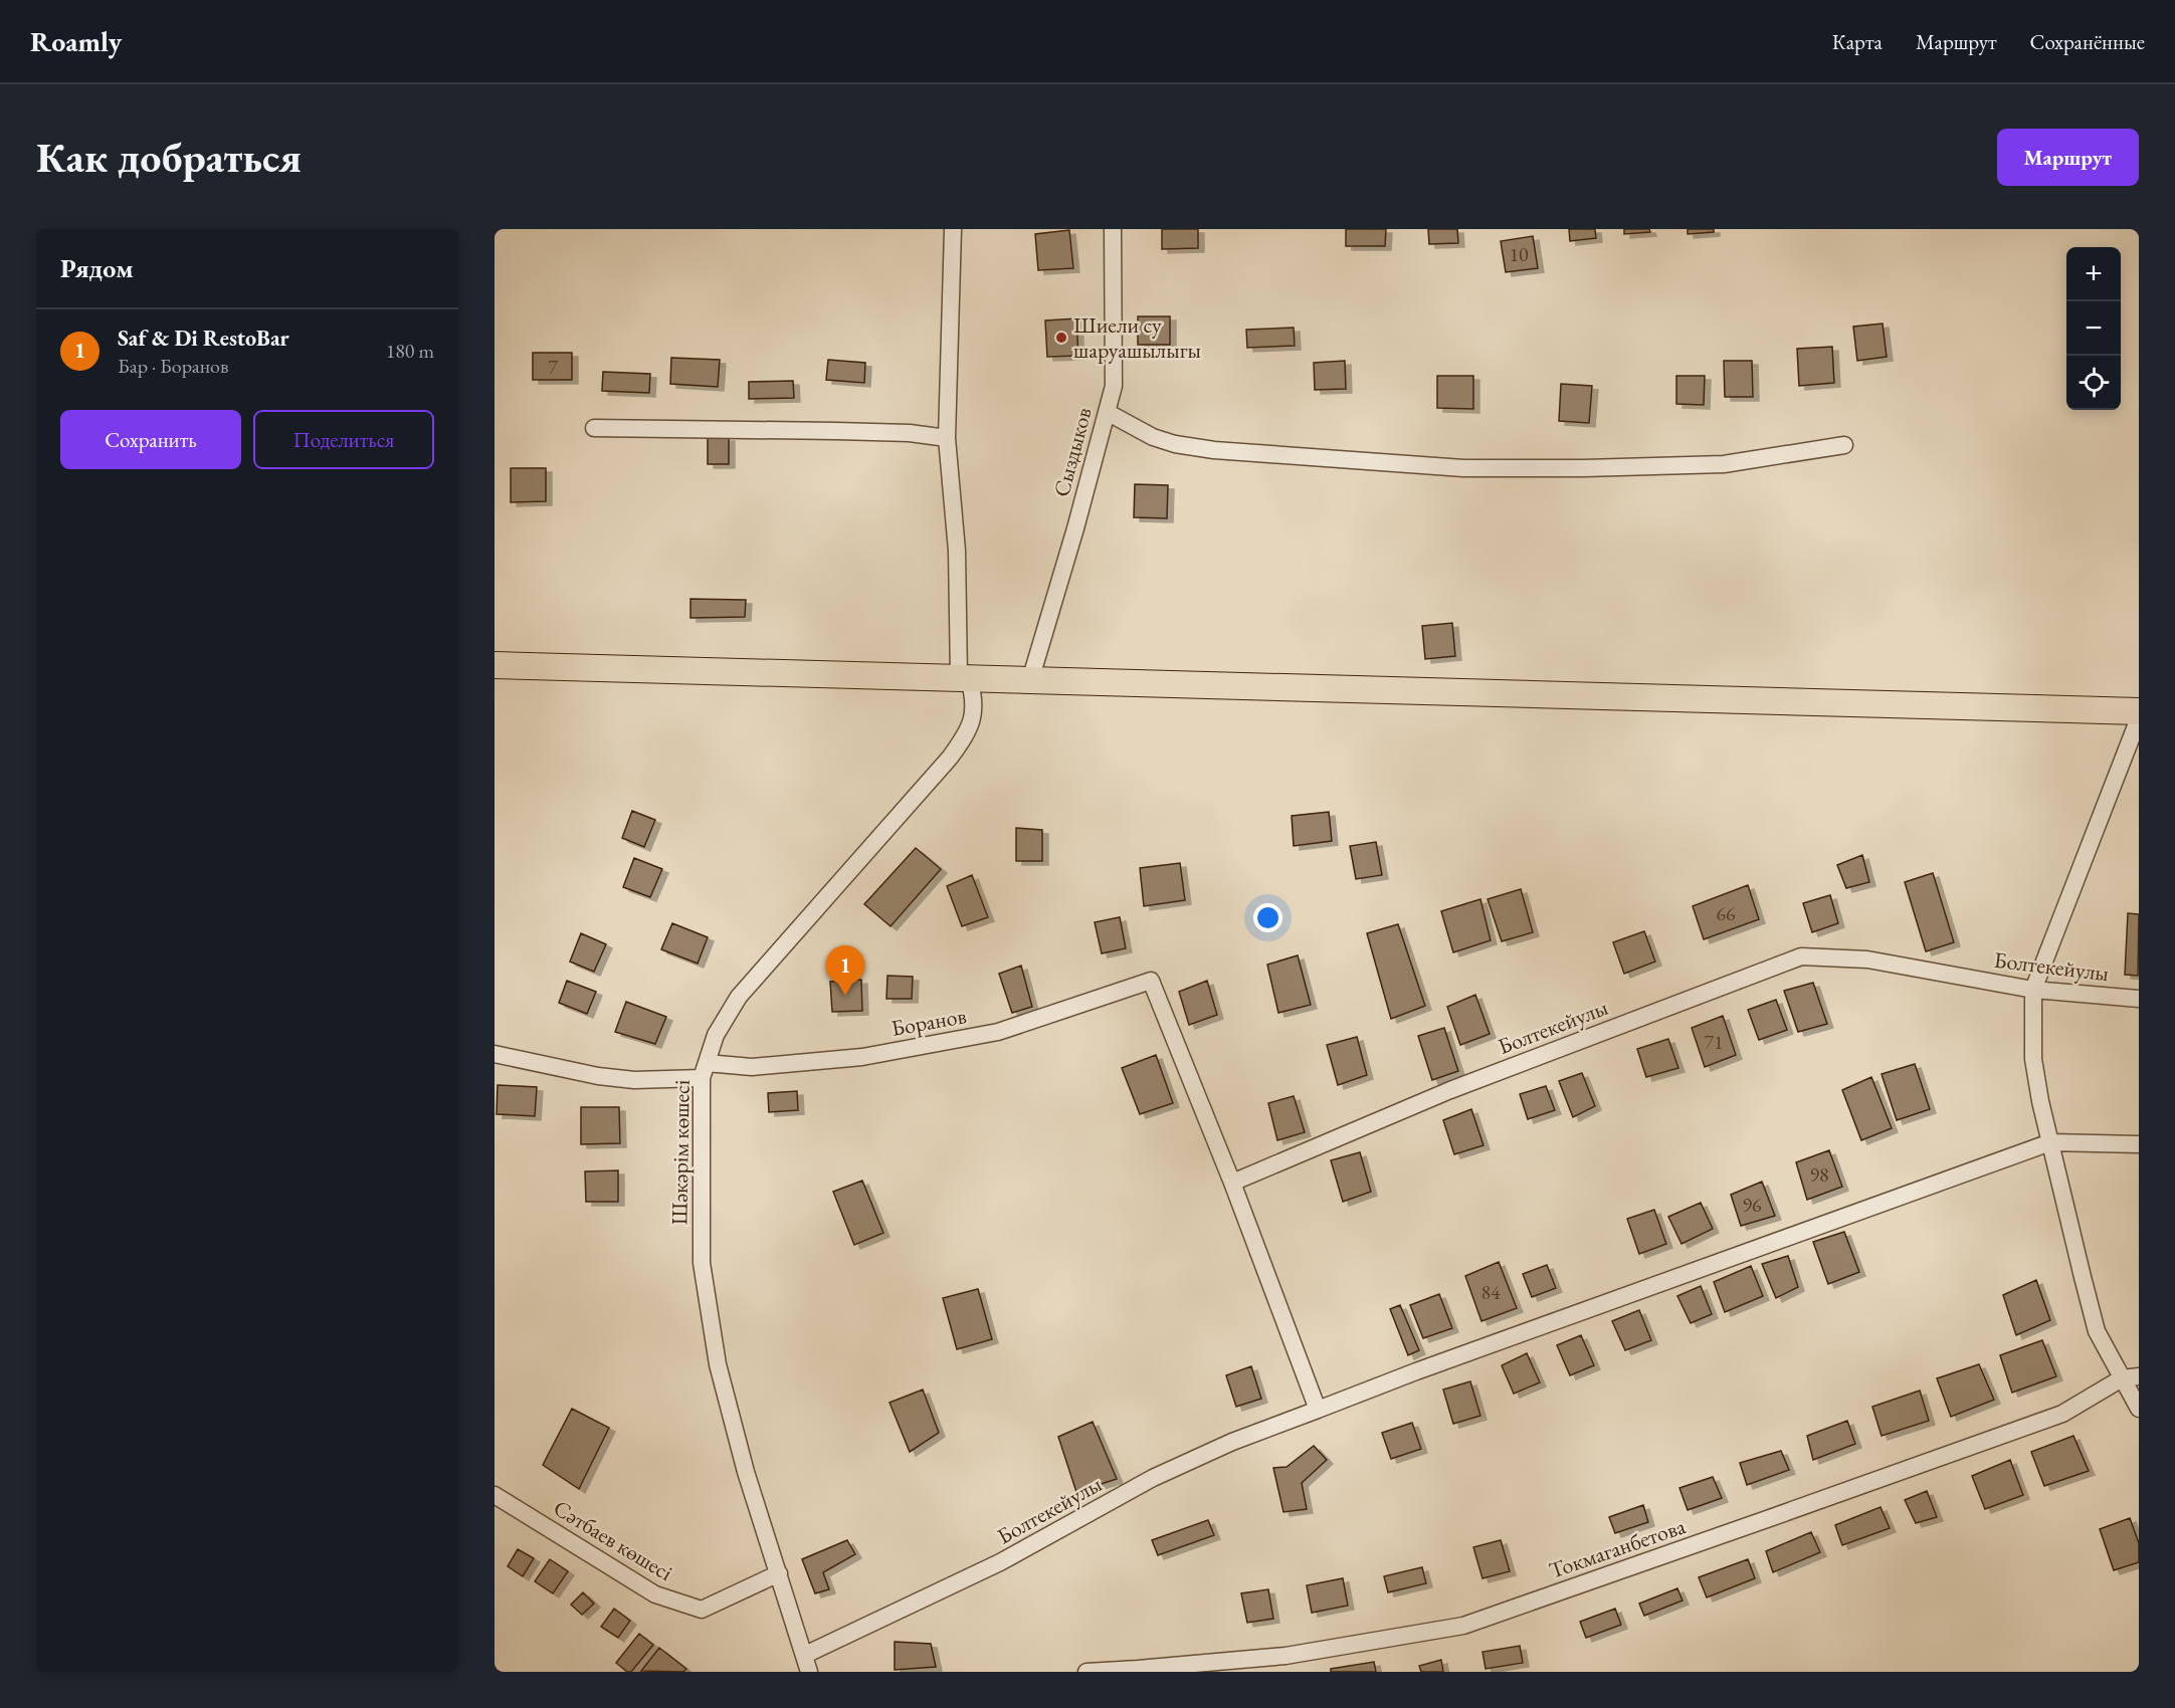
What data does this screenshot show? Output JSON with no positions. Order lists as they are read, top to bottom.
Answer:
{
  "streets": {
    "street": [
      "Сыздыков",
      "Болтекейулы",
      "Боранов",
      "Шәкәрім көшесі",
      "Сәтбаев көшесі",
      "Токмаганбетова"
    ]
  },
  "crossings": [
    ["Болтекейулы", "Боранов"],
    ["Болтекейулы", "Шәкәрім көшесі"],
    ["Боранов", "Шәкәрім көшесі"],
    ["Шәкәрім көшесі", "Сәтбаев көшесі"]
  ],
  "places": ["Шиели су шаруашылыгы"],
  "house_numbers": [
    "10",
    "7",
    "66",
    "71",
    "98",
    "96",
    "84"
  ],
  "page": {
    "header": "Roamly",
    "nav": ["Карта", "Маршрут", "Сохранённые"],
    "buttons": [
      "Маршрут",
      ["Сохранить", "Поделиться"]
    ],
    "title": "Как добраться",
    "heading": "Рядом",
    "map_buttons": ["+", "−"],
    "list": [
      {
        "mark": "1",
        "name": "Saf & Di RestoBar",
        "note": "Бар · Боранов",
        "value": "180 m"
      }
    ],
    "pins": "1"
  }
}
